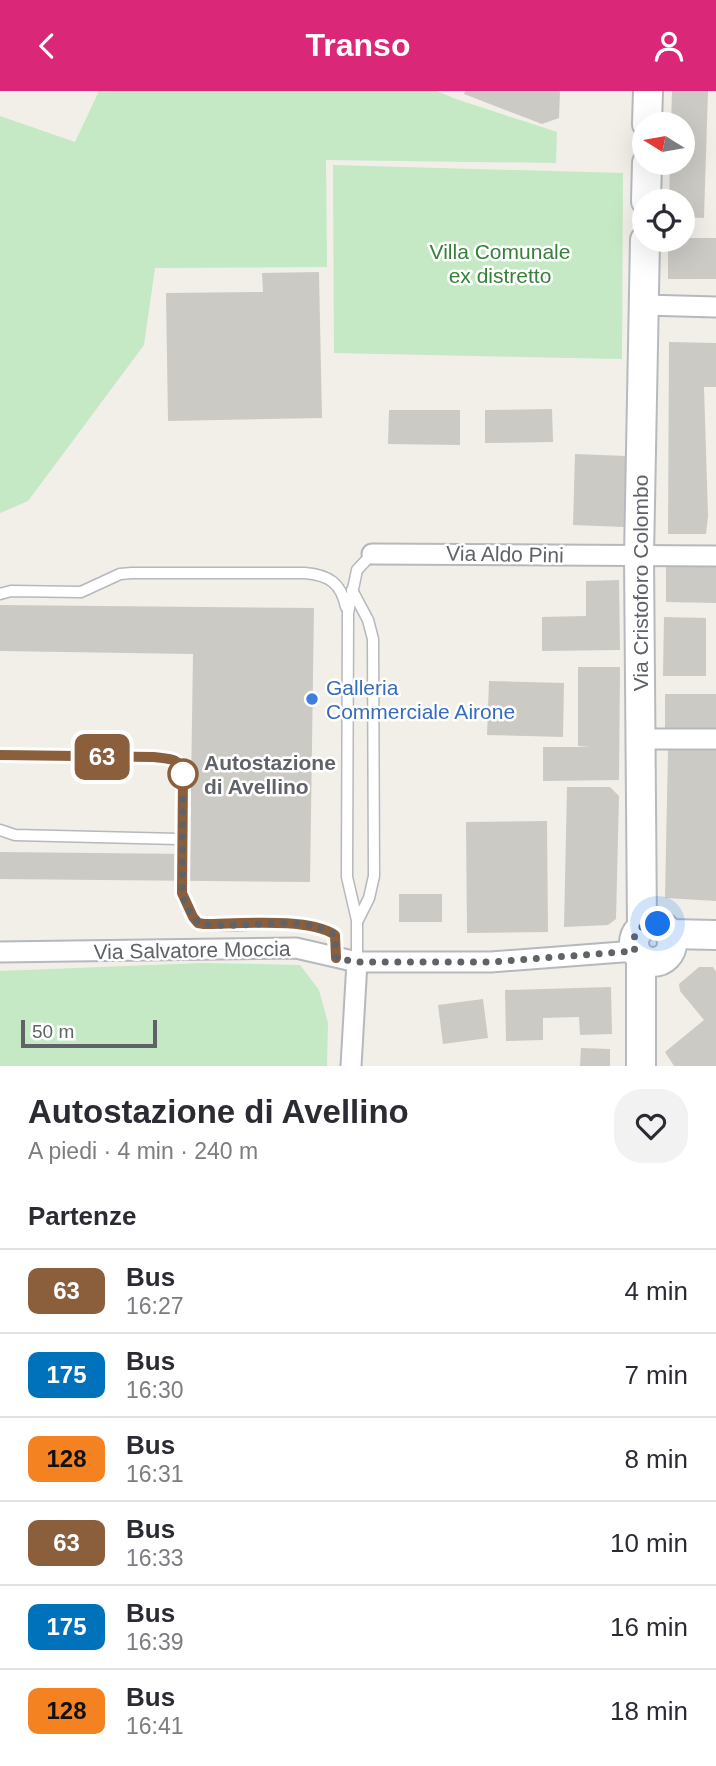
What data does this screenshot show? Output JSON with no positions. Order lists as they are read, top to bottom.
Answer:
{
  "streets": {
    "street": ["Via Aldo Pini", "Via Cristoforo Colombo", "Via Salvatore Moccia"]
  },
  "crossings": [
    ["Via Aldo Pini", "Via Cristoforo Colombo"],
    ["Via Cristoforo Colombo", "Via Salvatore Moccia"]
  ],
  "parks": ["Villa Comunale ex distretto"],
  "places": ["Galleria Commerciale Airone", "Autostazione di Avellino"],
  "lines": ["bus line 63"],
  "scale_bar": "50 m",
  "north": "left",
  "page": {
    "header": "Transo",
    "on_map": "63",
    "scale": "50 m",
    "heading": [
      ["Autostazione di Avellino", "A piedi · 4 min · 240 m"],
      "Partenze"
    ],
    "list": [
      {
        "mark": "63",
        "name": "Bus",
        "note": "16:27",
        "value": "4 min"
      },
      {
        "mark": "175",
        "name": "Bus",
        "note": "16:30",
        "value": "7 min"
      },
      {
        "mark": "128",
        "name": "Bus",
        "note": "16:31",
        "value": "8 min"
      },
      {
        "mark": "63",
        "name": "Bus",
        "note": "16:33",
        "value": "10 min"
      },
      {
        "mark": "175",
        "name": "Bus",
        "note": "16:39",
        "value": "16 min"
      },
      {
        "mark": "128",
        "name": "Bus",
        "note": "16:41",
        "value": "18 min"
      }
    ]
  }
}
